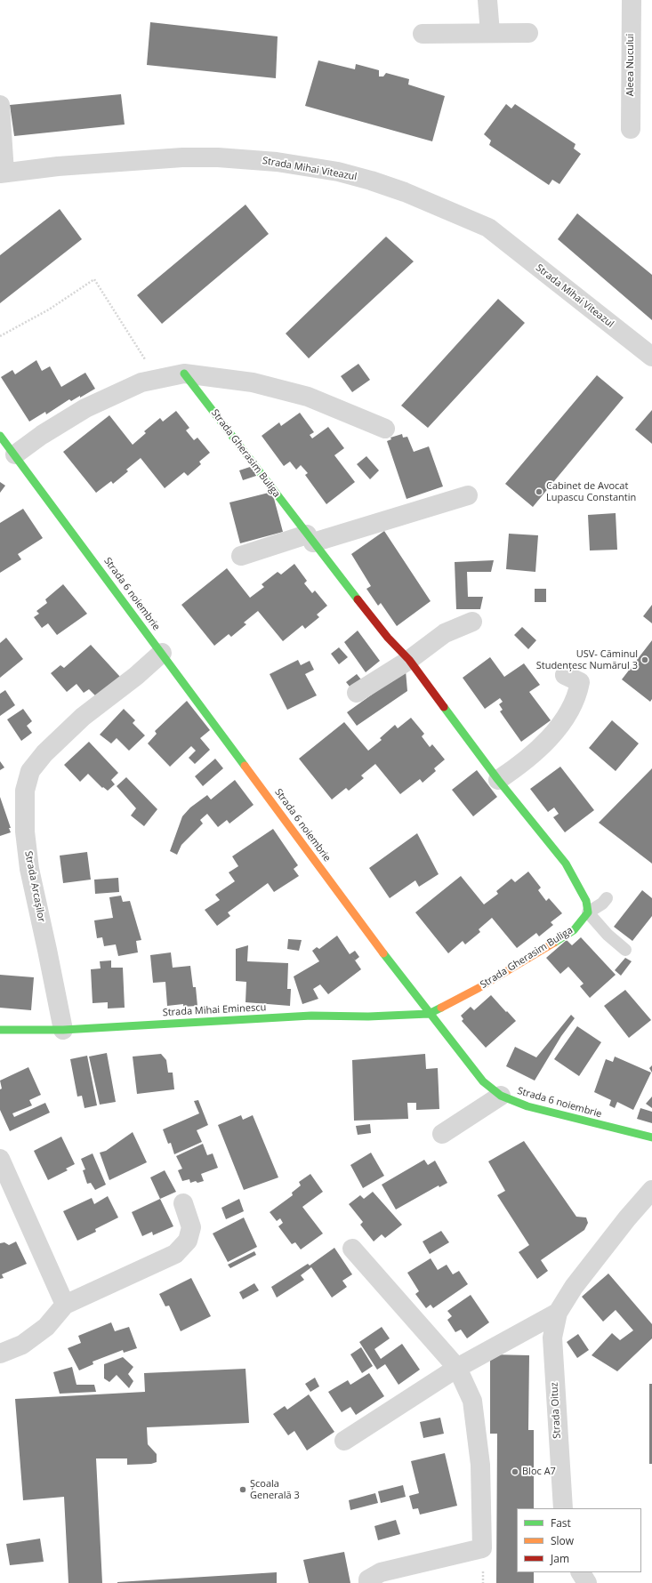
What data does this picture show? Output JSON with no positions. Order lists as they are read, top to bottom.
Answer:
{
  "streets": {
    "street": [
      "Aleea Nucului",
      "Strada Mihai Viteazul",
      "Strada Gherasim Buliga",
      "Strada 6 noiembrie",
      "Strada Arcașilor",
      "Strada Mihai Eminescu",
      "Strada Oituz"
    ]
  },
  "crossings": [
    ["Strada Gherasim Buliga", "Strada 6 noiembrie"],
    ["Strada Gherasim Buliga", "Strada Mihai Eminescu"],
    ["Strada 6 noiembrie", "Strada Arcașilor"],
    ["Strada 6 noiembrie", "Strada Mihai Eminescu"],
    ["Strada Arcașilor", "Strada Mihai Eminescu"]
  ],
  "places": [
    "Cabinet de Avocat Lupascu Constantin",
    "USV- Căminul Studențesc Numărul 3",
    "Bloc A7",
    "Școala Generală 3"
  ],
  "legend": ["Fast", "Slow", "Jam"]
}
